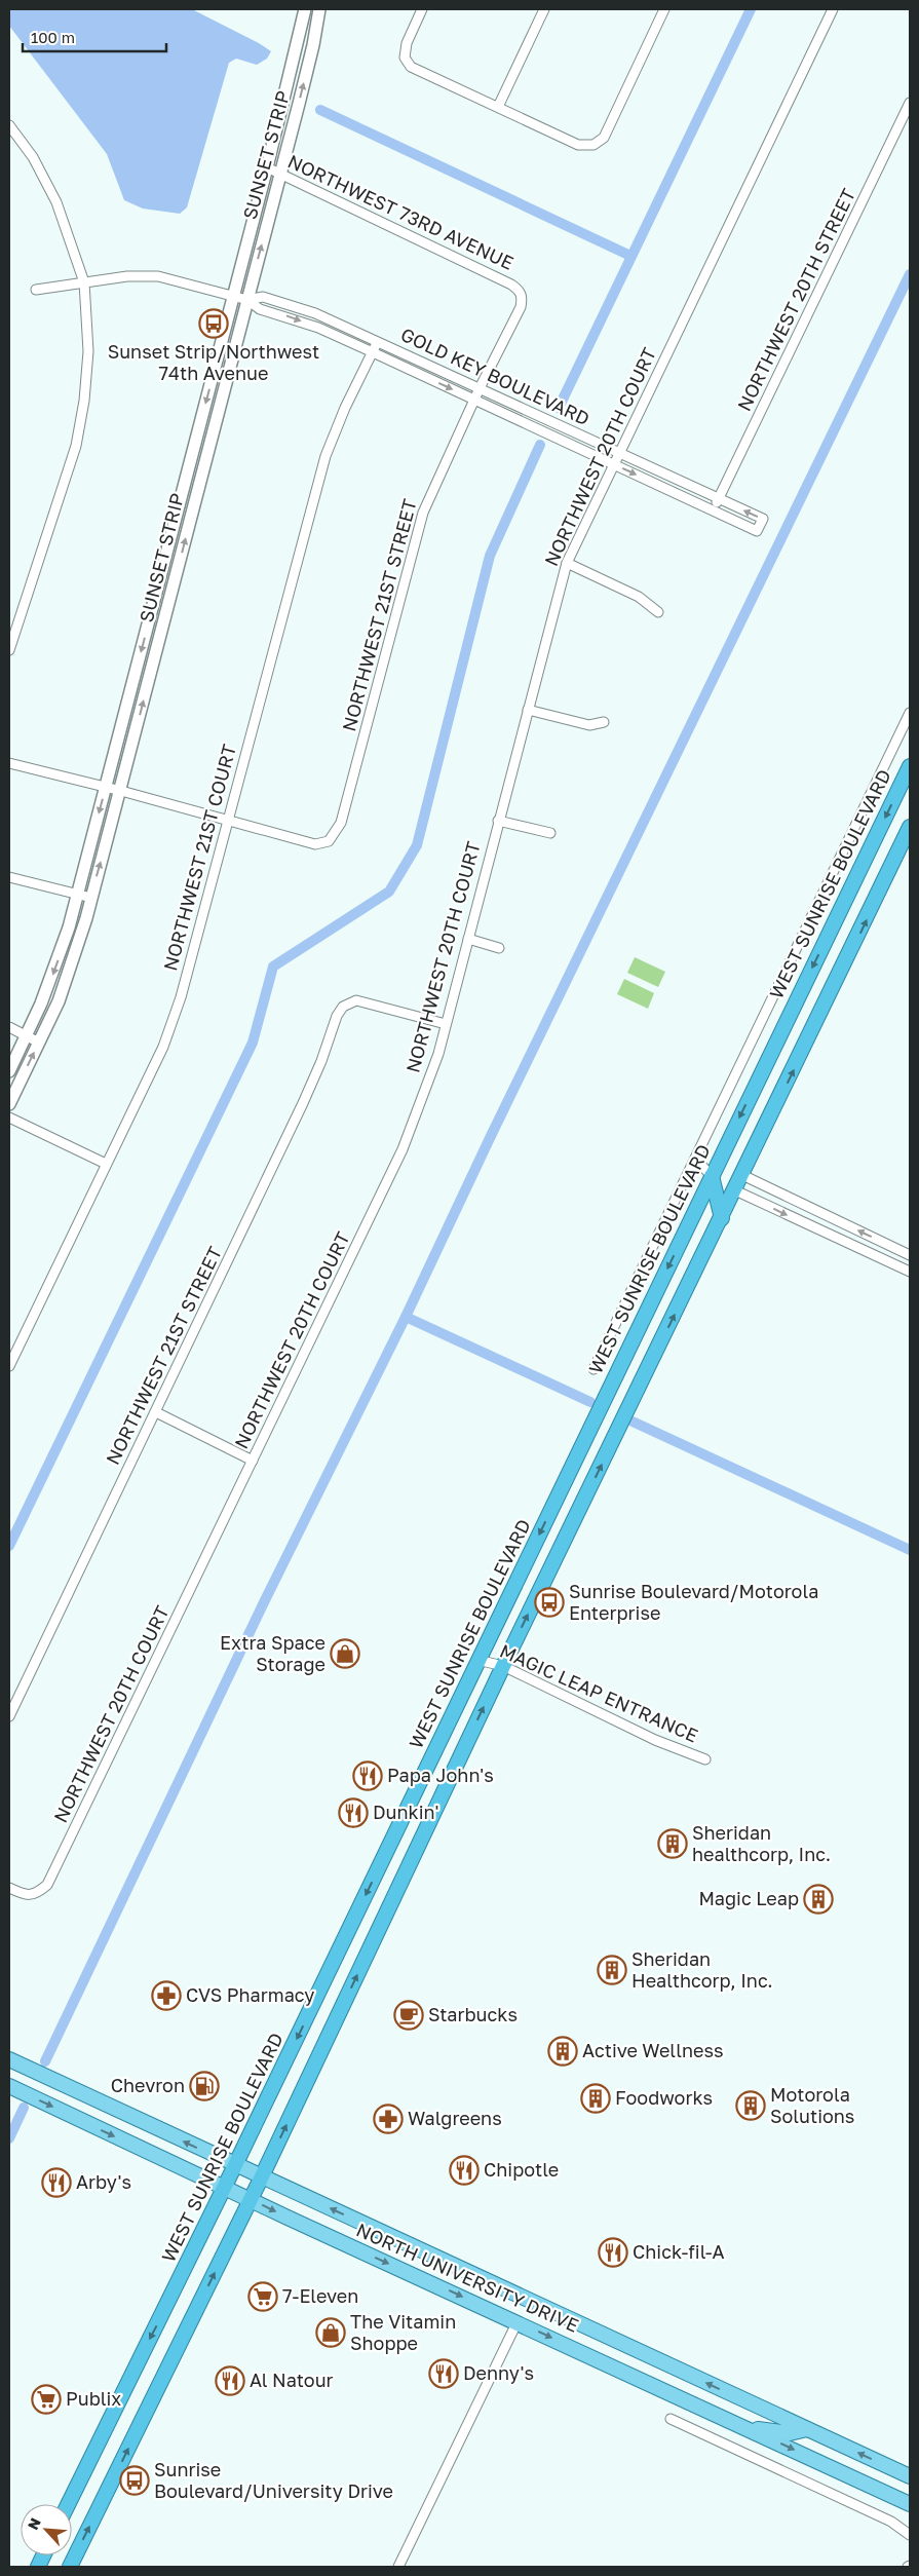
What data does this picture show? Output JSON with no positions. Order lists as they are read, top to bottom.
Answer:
{
  "streets": {
    "highway": ["WEST SUNRISE BOULEVARD"],
    "main road": ["NORTH UNIVERSITY DRIVE"],
    "street": [
      "SUNSET STRIP",
      "NORTHWEST 73RD AVENUE",
      "NORTHWEST 20TH STREET",
      "GOLD KEY BOULEVARD",
      "NORTHWEST 20TH COURT",
      "NORTHWEST 21ST STREET",
      "NORTHWEST 21ST COURT",
      "MAGIC LEAP ENTRANCE"
    ]
  },
  "crossings": [
    ["SUNSET STRIP", "NORTHWEST 73RD AVENUE"],
    ["SUNSET STRIP", "GOLD KEY BOULEVARD"],
    ["NORTHWEST 73RD AVENUE", "NORTHWEST 21ST STREET"],
    ["NORTHWEST 20TH STREET", "GOLD KEY BOULEVARD"],
    ["GOLD KEY BOULEVARD", "NORTHWEST 20TH COURT"],
    ["GOLD KEY BOULEVARD", "NORTHWEST 21ST STREET"],
    ["GOLD KEY BOULEVARD", "NORTHWEST 21ST COURT"],
    ["NORTHWEST 20TH COURT", "NORTHWEST 21ST STREET"],
    ["NORTHWEST 21ST STREET", "NORTHWEST 21ST COURT"],
    ["WEST SUNRISE BOULEVARD", "MAGIC LEAP ENTRANCE"],
    ["WEST SUNRISE BOULEVARD", "NORTH UNIVERSITY DRIVE"]
  ],
  "places": {
    "bus stop": ["Sunset Strip/Northwest 74th Avenue", "Sunrise Boulevard/Motorola Enterprise", "Sunrise Boulevard/University Drive"],
    "shop": ["Extra Space Storage", "The Vitamin Shoppe"],
    "restaurant": [
      "Papa John's",
      "Dunkin'",
      "Chipotle",
      "Arby's",
      "Chick-fil-A",
      "Denny's",
      "Al Natour"
    ],
    "building": [
      "Sheridan healthcorp, Inc.",
      "Magic Leap",
      "Sheridan Healthcorp, Inc.",
      "Active Wellness",
      "Foodworks",
      "Motorola Solutions"
    ],
    "pharmacy": ["CVS Pharmacy", "Walgreens"],
    "cafe": ["Starbucks"],
    "fuel station": ["Chevron"],
    "supermarket": ["7-Eleven", "Publix"]
  },
  "scale_bar": "100 m",
  "north": "top left"
}
